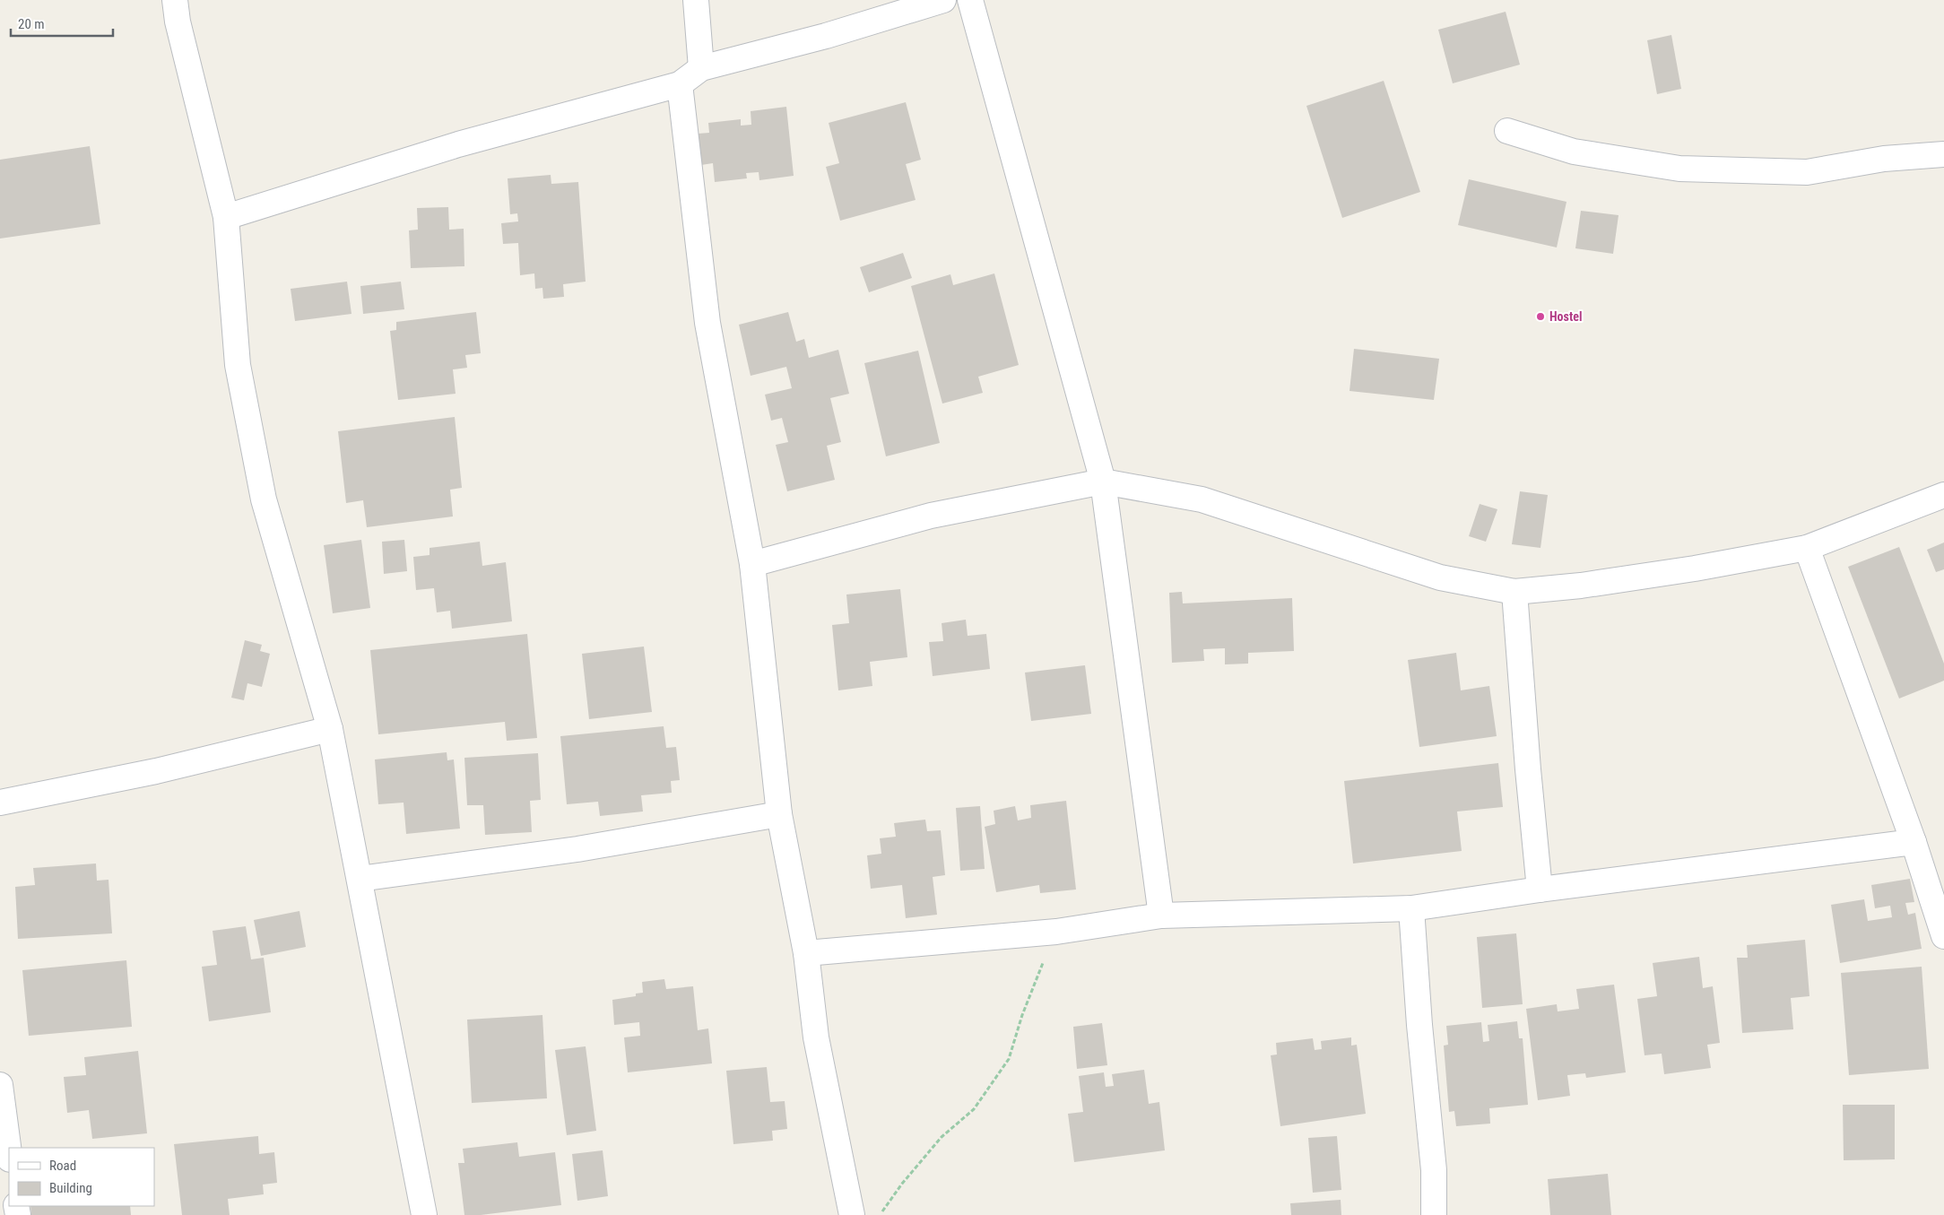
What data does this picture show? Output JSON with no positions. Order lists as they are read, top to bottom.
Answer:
{
  "places": ["Hostel"],
  "legend": ["Road", "Building"],
  "scale_bar": "20 m"
}
